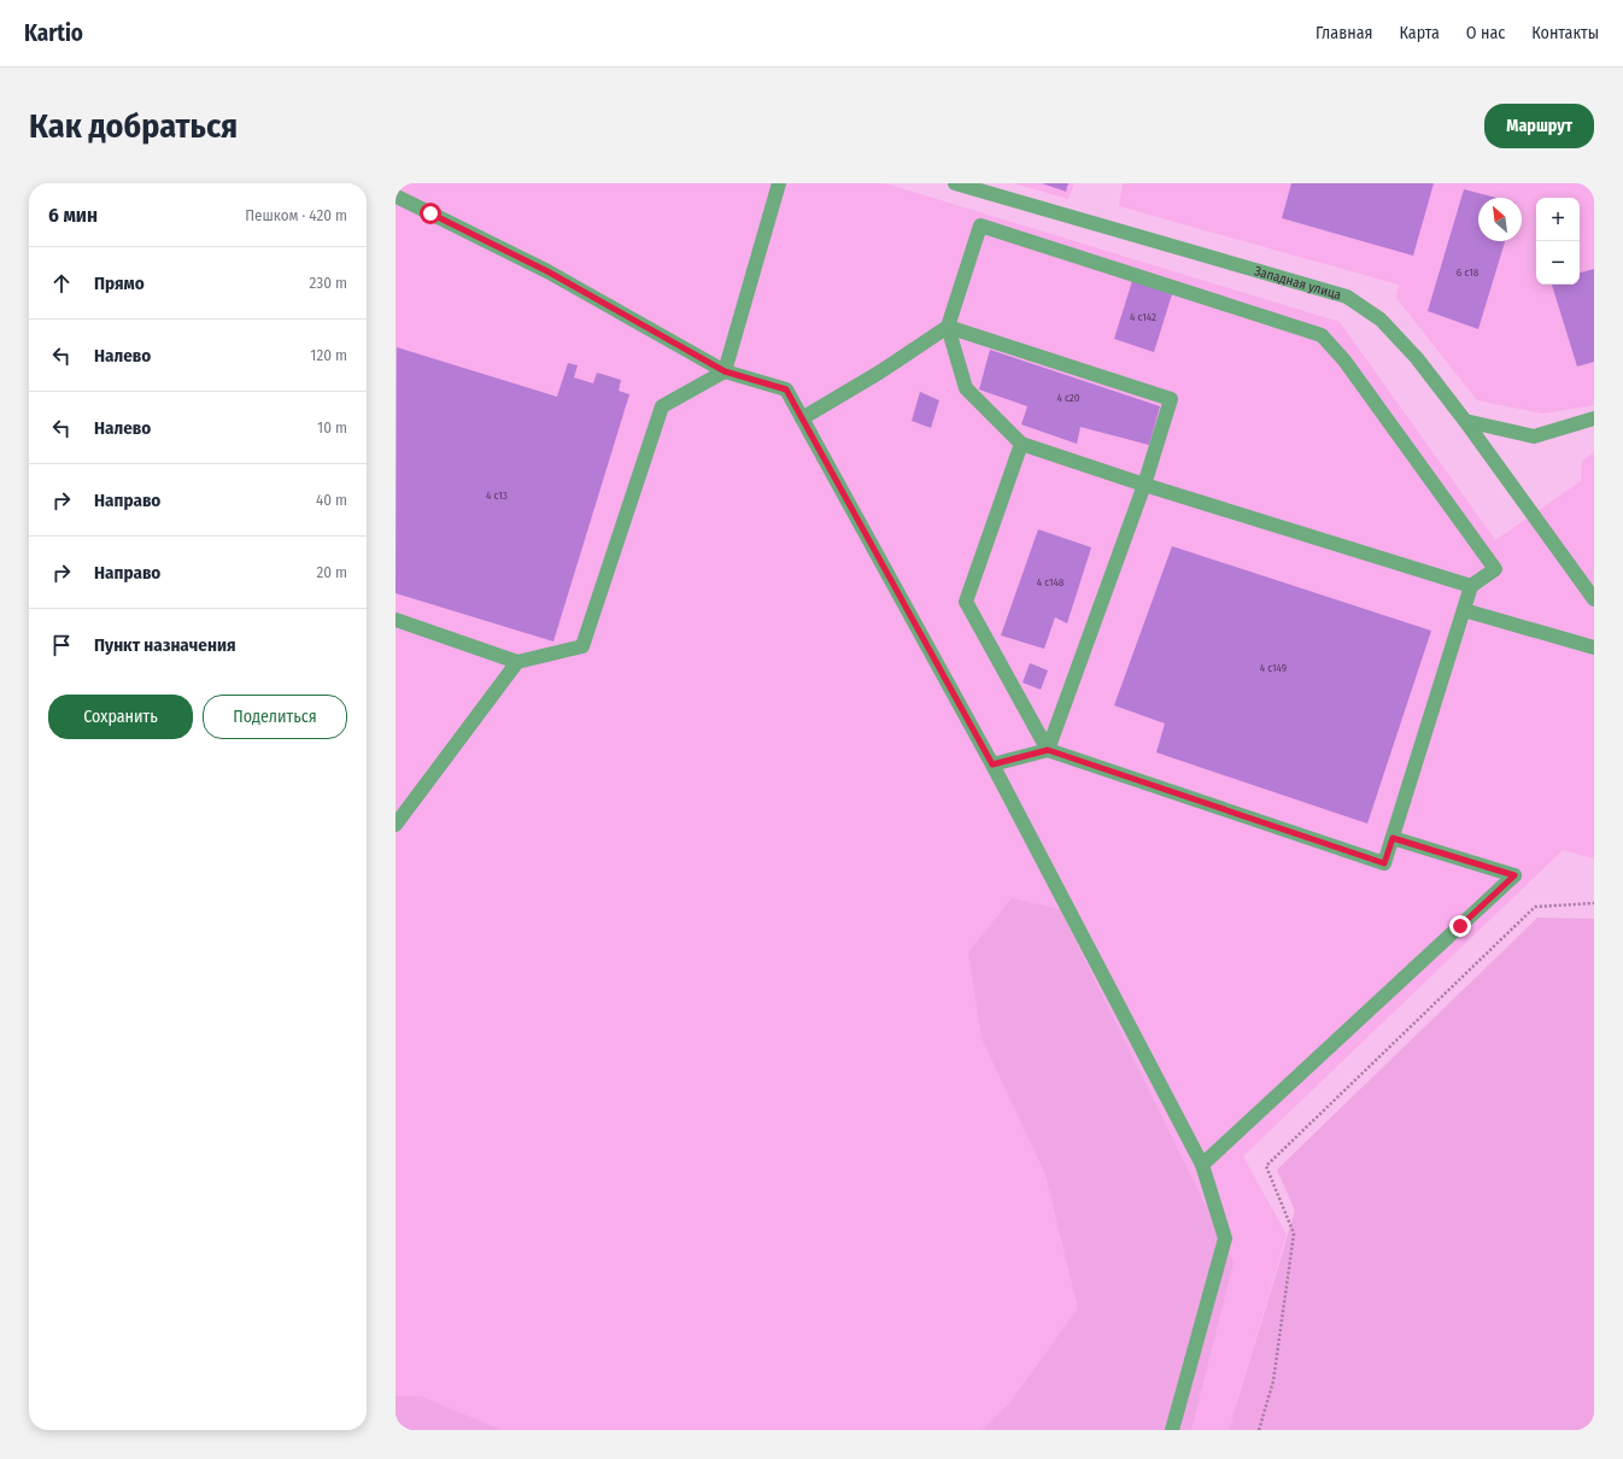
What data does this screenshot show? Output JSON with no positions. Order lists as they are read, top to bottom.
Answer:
{
  "streets": {
    "street": ["Западная улица"]
  },
  "house_numbers": [
    "6 с18",
    "4 с142",
    "4 с20",
    "4 с13",
    "4 с148",
    "4 с149"
  ],
  "north": "top left",
  "page": {
    "header": "Kartio",
    "nav": [
      "Главная",
      "Карта",
      "О нас",
      "Контакты"
    ],
    "buttons": [
      "Маршрут",
      ["Сохранить", "Поделиться"]
    ],
    "title": "Как добраться",
    "heading": ["6 мин", "Пешком · 420 m"],
    "map_buttons": ["+", "−"],
    "list": [
      ["Прямо", "230 m"],
      ["Налево", "120 m"],
      ["Налево", "10 m"],
      ["Направо", "40 m"],
      ["Направо", "20 m"],
      "Пункт назначения"
    ]
  }
}
